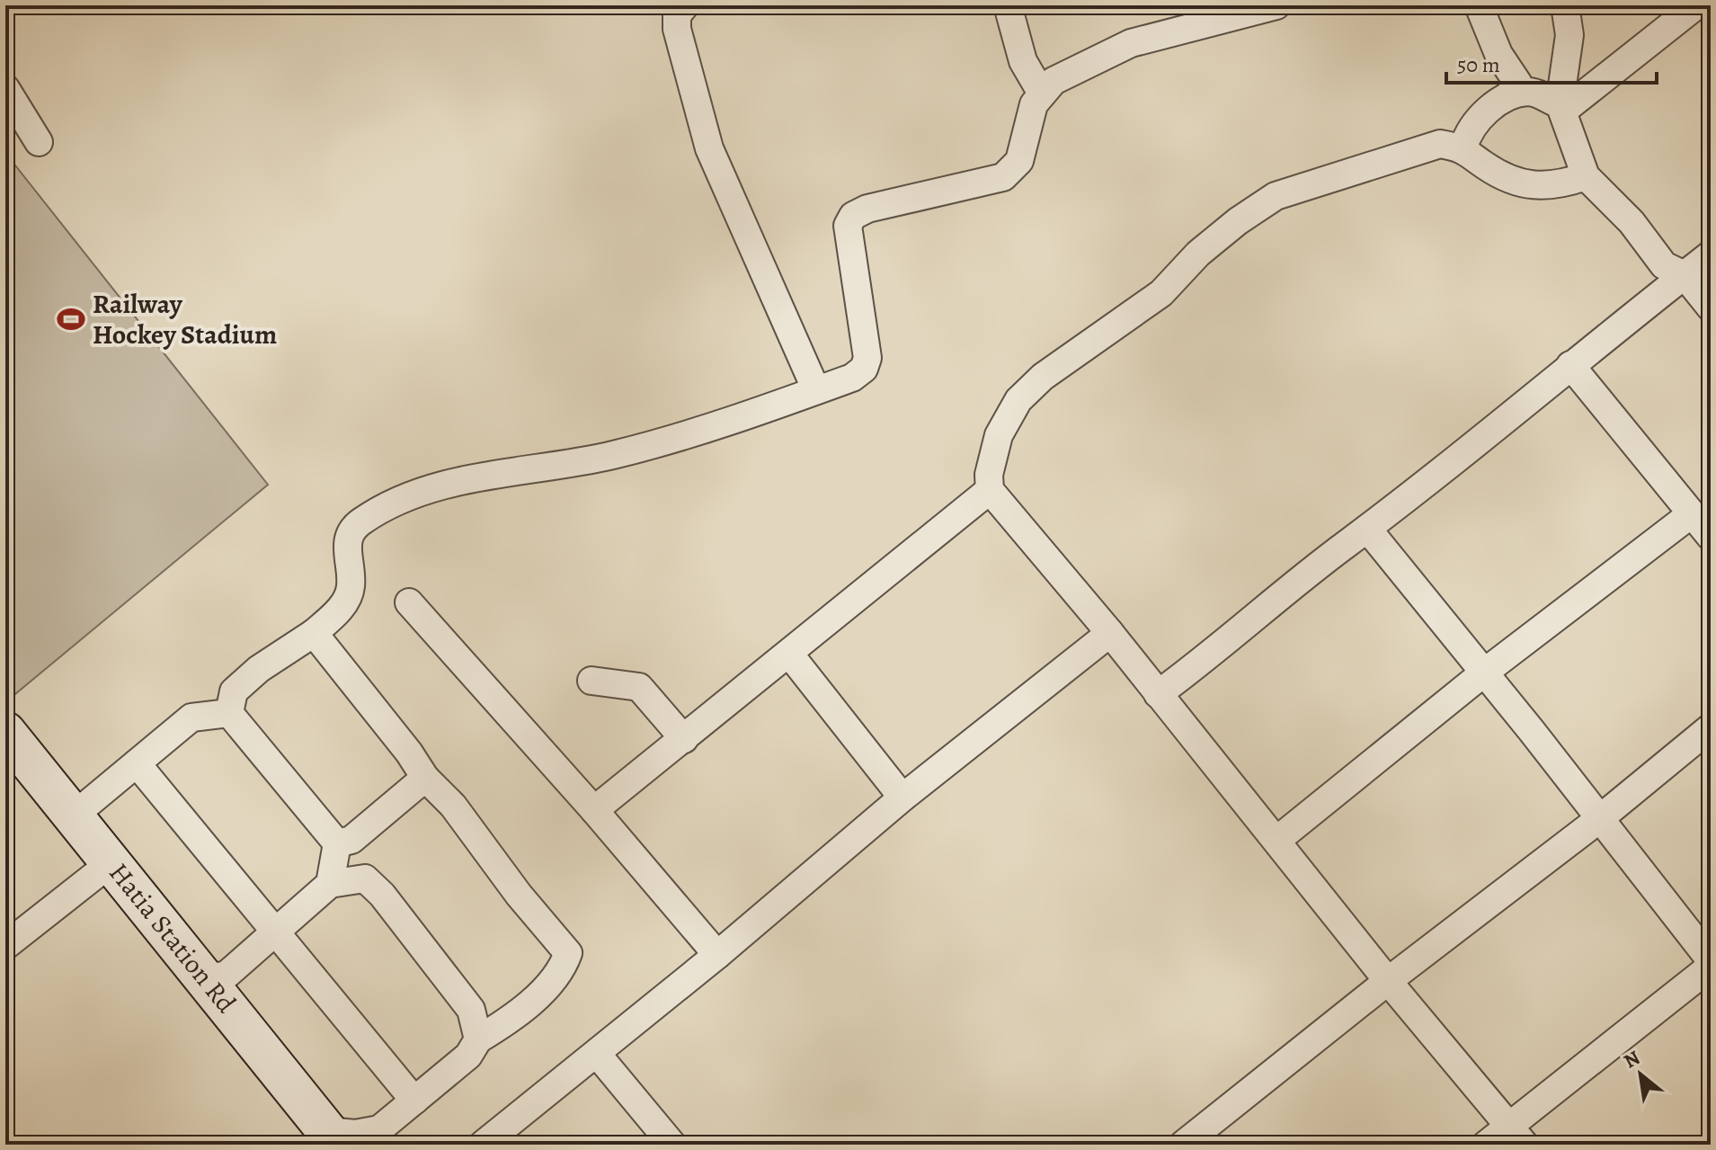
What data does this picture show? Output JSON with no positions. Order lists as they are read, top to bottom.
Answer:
{
  "streets": {
    "street": ["Hatia Station Rd"]
  },
  "places": {
    "sports": ["Railway Hockey Stadium"]
  },
  "scale_bar": "50 m",
  "north": "top left"
}
